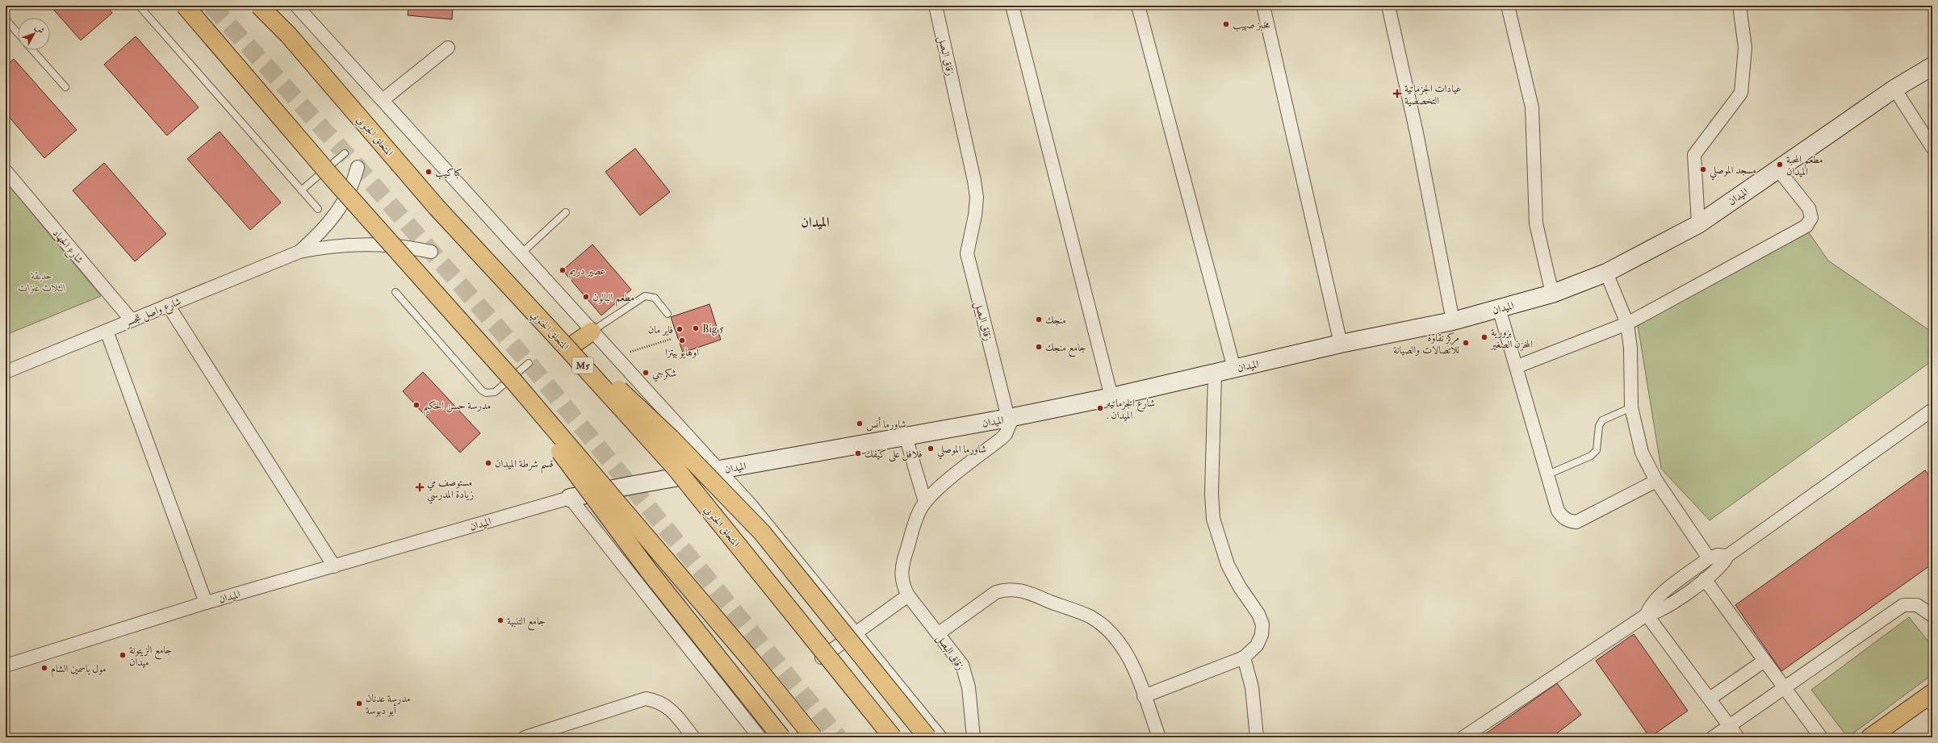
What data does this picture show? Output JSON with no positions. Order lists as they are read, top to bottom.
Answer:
{
  "streets": {
    "main road": ["المتحلق الجنوبي", "M5"],
    "street": [
      "زقاق البصل",
      "الميدان",
      "شارع الجهاد",
      "شارع واصل للجسر"
    ]
  },
  "crossings": [
    ["زقاق البصل", "الميدان"],
    ["شارع الجهاد", "شارع واصل للجسر"]
  ],
  "districts": ["الميدان"],
  "parks": ["حديقة الثلاث عنزات"],
  "places": {
    "other": [
      "مخبز صهيب",
      "مطعم المحبة الميدان",
      "مسجد الموصلي",
      "كباكيب",
      "عصير دريم",
      "مطعم البالون",
      "منجك",
      "Big 5",
      "فاير مان",
      "بزورية المخزن الصغير",
      "اوهايو بيتزا",
      "مركز نقاوة للاتصالات والصيانة",
      "جامع منجك",
      "شكرجي",
      "مدرسة حسن الحكيم",
      "شارع الجزماتيه . الميدان",
      "شاورما أنس",
      "شاورما الموصلي",
      "فلافل على كيفك",
      "قسم شرطة الميدان",
      "جامع التنبية",
      "جامع الزيتونة ميدان",
      "مول ياسمين الشام",
      "مدرسة عدنان أبو دبوسة"
    ],
    "health": ["عيادات الجزماتية التخصصية", "مستوصف مي زيادة المدرسي"]
  },
  "north": "top right"
}
